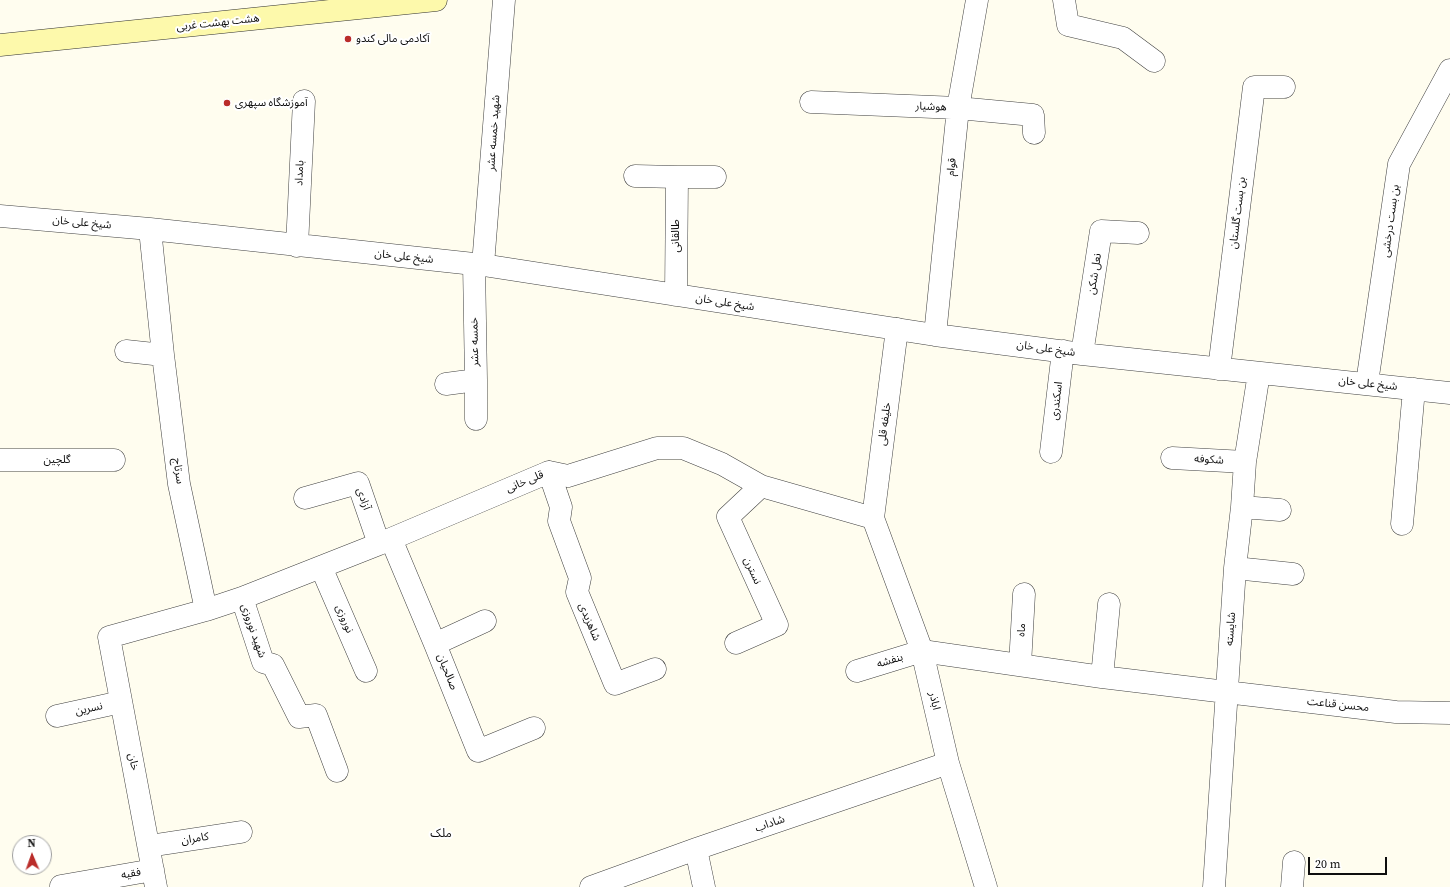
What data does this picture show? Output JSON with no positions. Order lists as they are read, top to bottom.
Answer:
{
  "streets": {
    "main road": ["هشت بهشت غربی"],
    "street": [
      "هوشیار",
      "شهید خمسه عشر",
      "قوام",
      "بامداد",
      "بن بست گلستان",
      "بن بست درخشی",
      "شیخ علی خان",
      "طالقانی",
      "نعل شکن",
      "خمسه عشر",
      "اسکندری",
      "خلیفه قلی",
      "گلچین",
      "شکوفه",
      "سرتاج",
      "قلی خانی",
      "آزادی",
      "نسترن",
      "نوروزی",
      "شاهزیدی",
      "شایسته",
      "ماه",
      "شهید نوروزی",
      "بنفشه",
      "صالحیان",
      "اباذر",
      "محسن قناعت",
      "نسرین",
      "خان",
      "شاداب",
      "کامران",
      "فقیه"
    ]
  },
  "crossings": [
    ["هوشیار", "قوام"],
    ["شهید خمسه عشر", "شیخ علی خان"],
    ["شهید خمسه عشر", "خمسه عشر"],
    ["قوام", "شیخ علی خان"],
    ["بامداد", "شیخ علی خان"],
    ["بن بست گلستان", "شیخ علی خان"],
    ["بن بست درخشی", "شیخ علی خان"],
    ["شیخ علی خان", "طالقانی"],
    ["شیخ علی خان", "نعل شکن"],
    ["شیخ علی خان", "خمسه عشر"],
    ["شیخ علی خان", "اسکندری"],
    ["شیخ علی خان", "خلیفه قلی"],
    ["شیخ علی خان", "سرتاج"],
    ["شیخ علی خان", "شایسته"],
    ["نعل شکن", "اسکندری"],
    ["خلیفه قلی", "قلی خانی"],
    ["خلیفه قلی", "اباذر"],
    ["شکوفه", "شایسته"],
    ["سرتاج", "قلی خانی"],
    ["سرتاج", "خان"],
    ["قلی خانی", "آزادی"],
    ["قلی خانی", "نسترن"],
    ["قلی خانی", "نوروزی"],
    ["قلی خانی", "شاهزیدی"],
    ["قلی خانی", "شهید نوروزی"],
    ["قلی خانی", "صالحیان"],
    ["قلی خانی", "اباذر"],
    ["قلی خانی", "خان"],
    ["آزادی", "صالحیان"],
    ["شایسته", "محسن قناعت"],
    ["ماه", "محسن قناعت"],
    ["بنفشه", "اباذر"],
    ["بنفشه", "محسن قناعت"],
    ["اباذر", "محسن قناعت"],
    ["اباذر", "شاداب"],
    ["نسرین", "خان"],
    ["خان", "کامران"],
    ["خان", "فقیه"]
  ],
  "districts": ["ملک"],
  "places": ["آکادمی مالی کندو", "آموزشگاه سپهری"],
  "scale_bar": "20 m",
  "north": "top"
}
